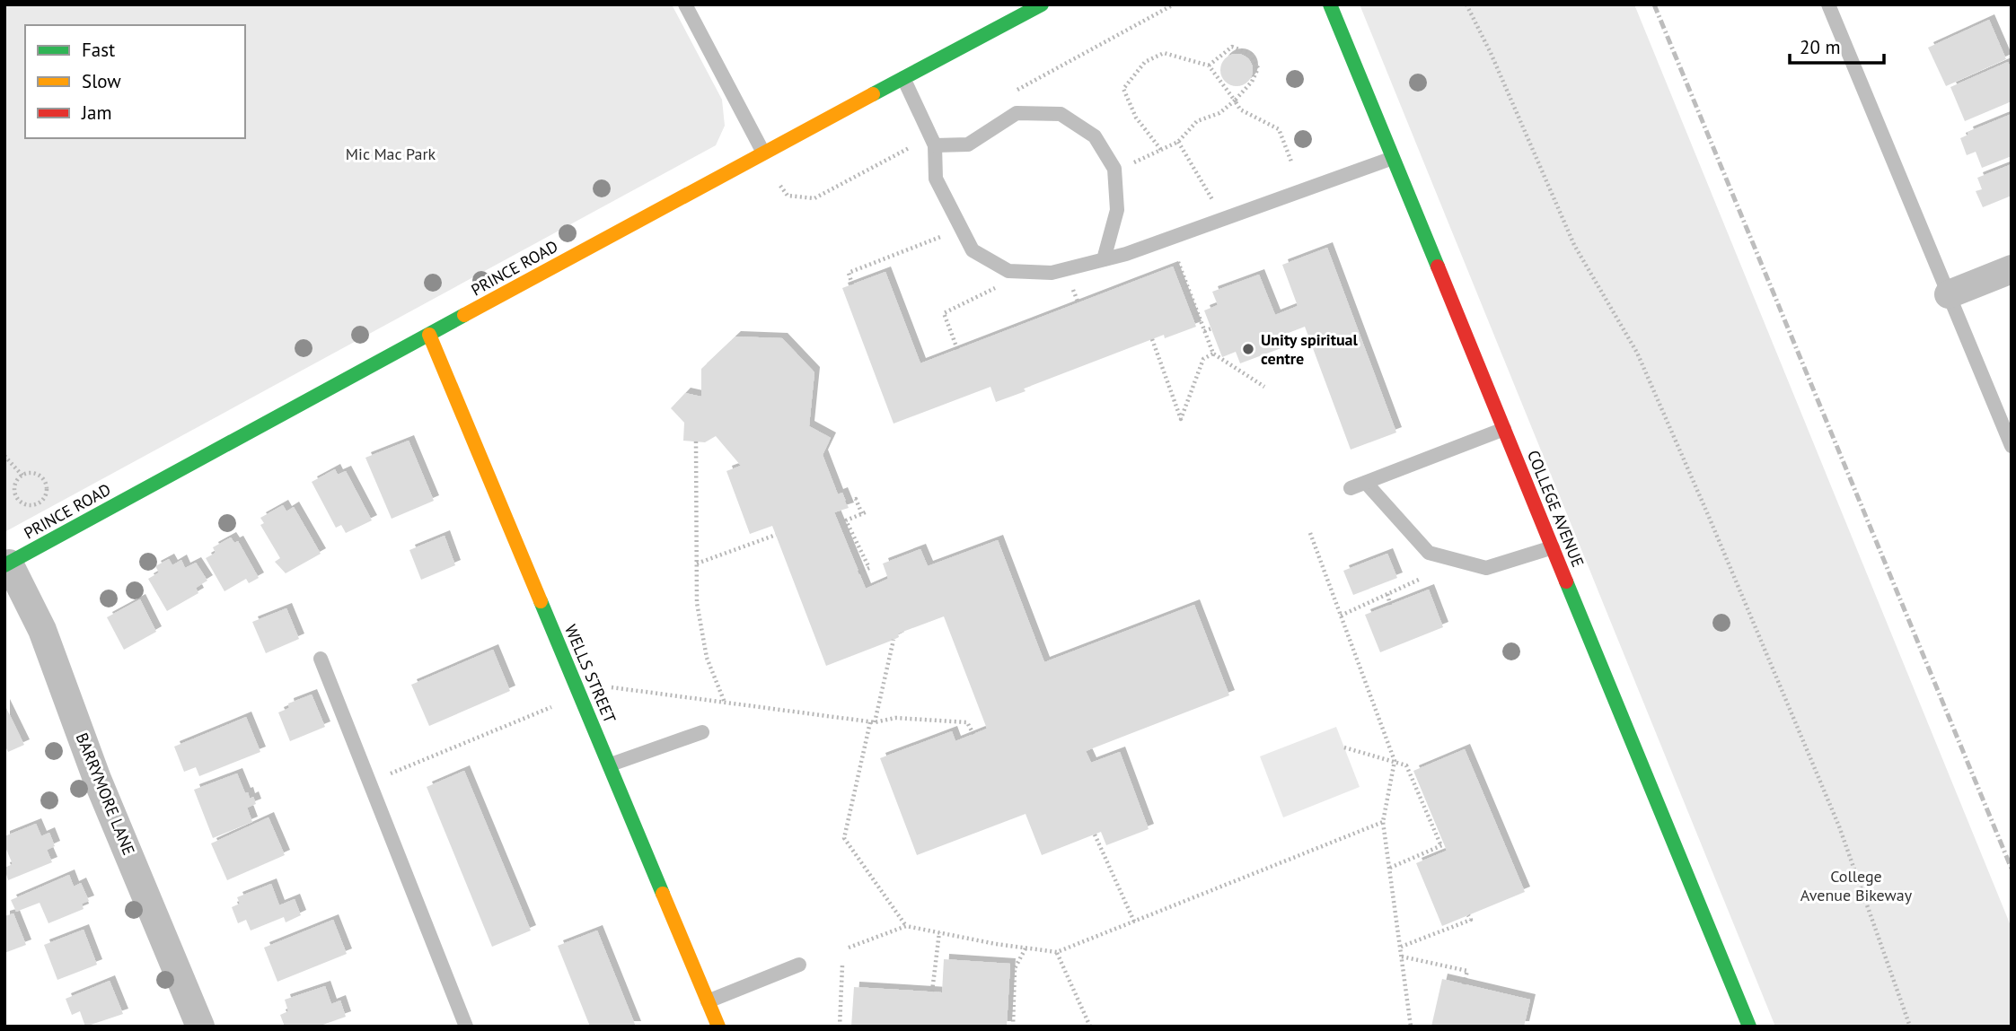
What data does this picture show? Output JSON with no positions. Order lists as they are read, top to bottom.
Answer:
{
  "streets": {
    "street": [
      "PRINCE ROAD",
      "COLLEGE AVENUE",
      "WELLS STREET",
      "BARRYMORE LANE"
    ]
  },
  "crossings": [
    ["PRINCE ROAD", "WELLS STREET"],
    ["PRINCE ROAD", "BARRYMORE LANE"]
  ],
  "parks": ["Mic Mac Park", "College Avenue Bikeway"],
  "places": ["Unity spiritual centre"],
  "legend": ["Fast", "Slow", "Jam"],
  "scale_bar": "20 m"
}
